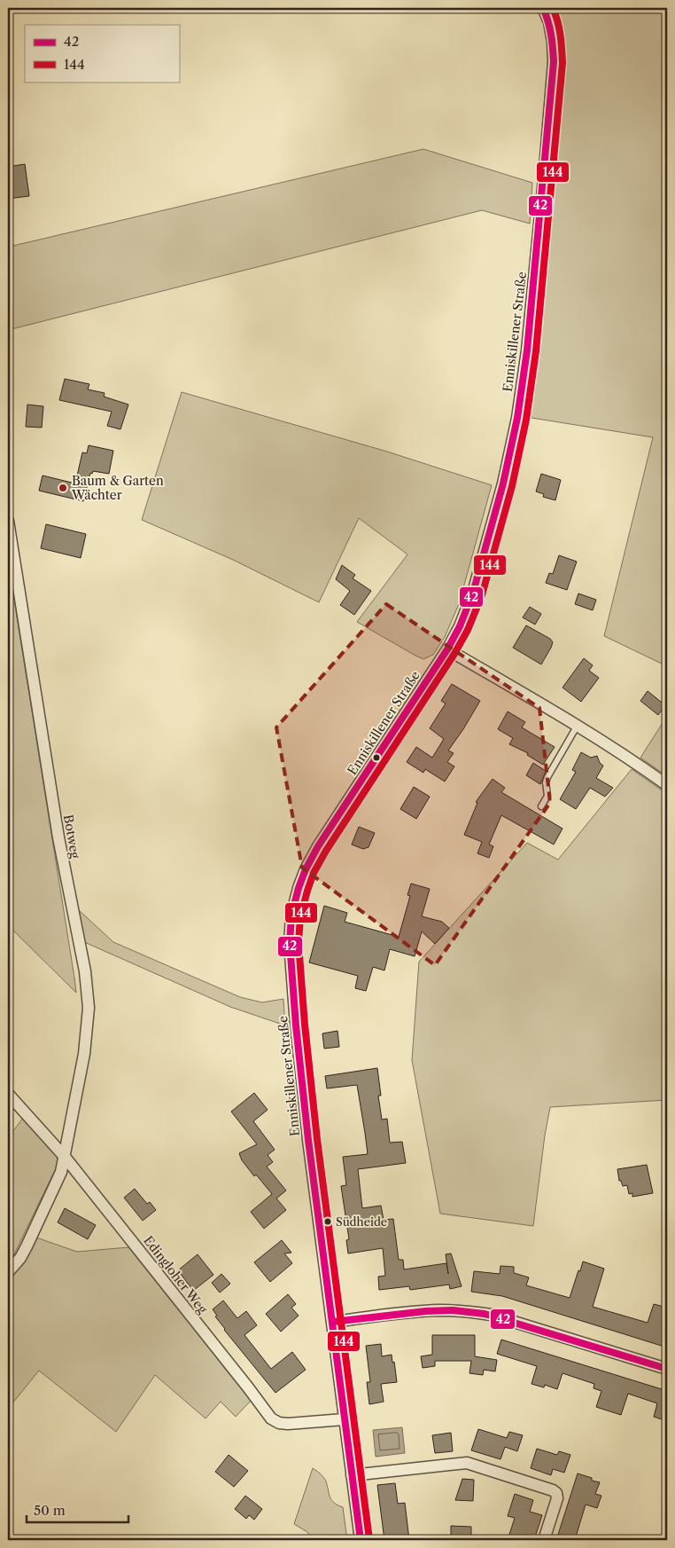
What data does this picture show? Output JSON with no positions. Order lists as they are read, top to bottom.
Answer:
{
  "streets": {
    "street": ["Enniskillener Straße", "Botweg", "Edingloher Weg"]
  },
  "crossings": [
    ["Enniskillener Straße", "Edingloher Weg"],
    ["Botweg", "Edingloher Weg"]
  ],
  "places": ["Baum & Garten Wächter", "Südheide"],
  "lines": ["transit line 42", "transit line 144"],
  "legend": ["42", "144"],
  "scale_bar": "50 m"
}
